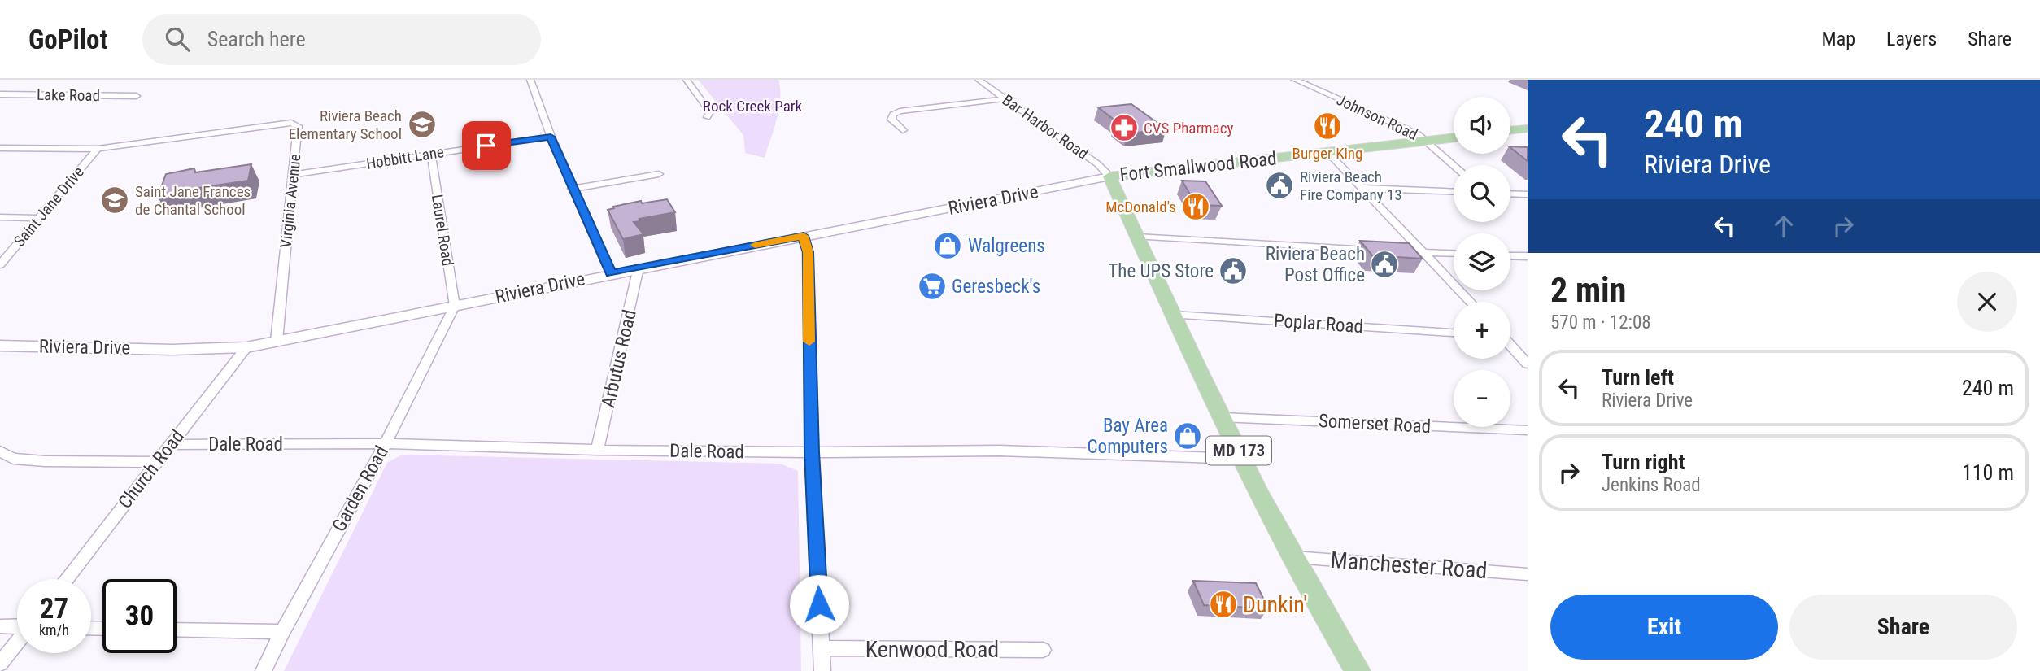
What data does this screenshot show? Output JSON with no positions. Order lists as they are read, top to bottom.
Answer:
{
  "streets": {
    "main road": ["Fort Smallwood Road", "MD 173"],
    "street": [
      "Lake Road",
      "Johnson Road",
      "Bar Harbor Road",
      "Hobbitt Lane",
      "Riviera Drive",
      "Virginia Avenue",
      "Saint Jane Drive",
      "Laurel Road",
      "Poplar Road",
      "Arbutus Road",
      "Somerset Road",
      "Dale Road",
      "Church Road",
      "Garden Road",
      "Manchester Road",
      "Kenwood Road"
    ]
  },
  "crossings": [
    ["Johnson Road", "Fort Smallwood Road"],
    ["Bar Harbor Road", "Fort Smallwood Road"],
    ["Bar Harbor Road", "Riviera Drive"],
    ["Hobbitt Lane", "Virginia Avenue"],
    ["Hobbitt Lane", "Laurel Road"],
    ["Fort Smallwood Road", "Riviera Drive"],
    ["Fort Smallwood Road", "Poplar Road"],
    ["Fort Smallwood Road", "Somerset Road"],
    ["Fort Smallwood Road", "Dale Road"],
    ["Fort Smallwood Road", "Manchester Road"],
    ["Riviera Drive", "Virginia Avenue"],
    ["Riviera Drive", "Laurel Road"],
    ["Riviera Drive", "Arbutus Road"],
    ["Riviera Drive", "Church Road"],
    ["Riviera Drive", "Garden Road"],
    ["Virginia Avenue", "Saint Jane Drive"],
    ["Laurel Road", "Garden Road"],
    ["Arbutus Road", "Dale Road"],
    ["Dale Road", "Church Road"],
    ["Dale Road", "Garden Road"]
  ],
  "parks": ["Rock Creek Park"],
  "places": {
    "school or university": ["Riviera Beach Elementary School", "Saint Jane Frances de Chantal School"],
    "restaurant": ["Burger King", "McDonald's", "Dunkin'"],
    "pharmacy": ["CVS Pharmacy"],
    "public building": ["Riviera Beach Fire Company 13", "Riviera Beach Post Office", "The UPS Store"],
    "shop": ["Walgreens", "Bay Area Computers"],
    "supermarket": ["Geresbeck's"]
  },
  "page": {
    "header": "GoPilot",
    "search": "Search here",
    "nav": ["Map", "Layers", "Share"],
    "turn": ["240 m", "Riviera Drive"],
    "map_buttons": ["+", "−"],
    "heading": ["2 min", "570 m · 12:08"],
    "list": [
      {
        "name": "Turn left",
        "note": "Riviera Drive",
        "value": "240 m"
      },
      {
        "name": "Turn right",
        "note": "Jenkins Road",
        "value": "110 m"
      }
    ],
    "speed": "27 km/h",
    "limit": "30",
    "buttons": ["Exit", "Share"]
  }
}
